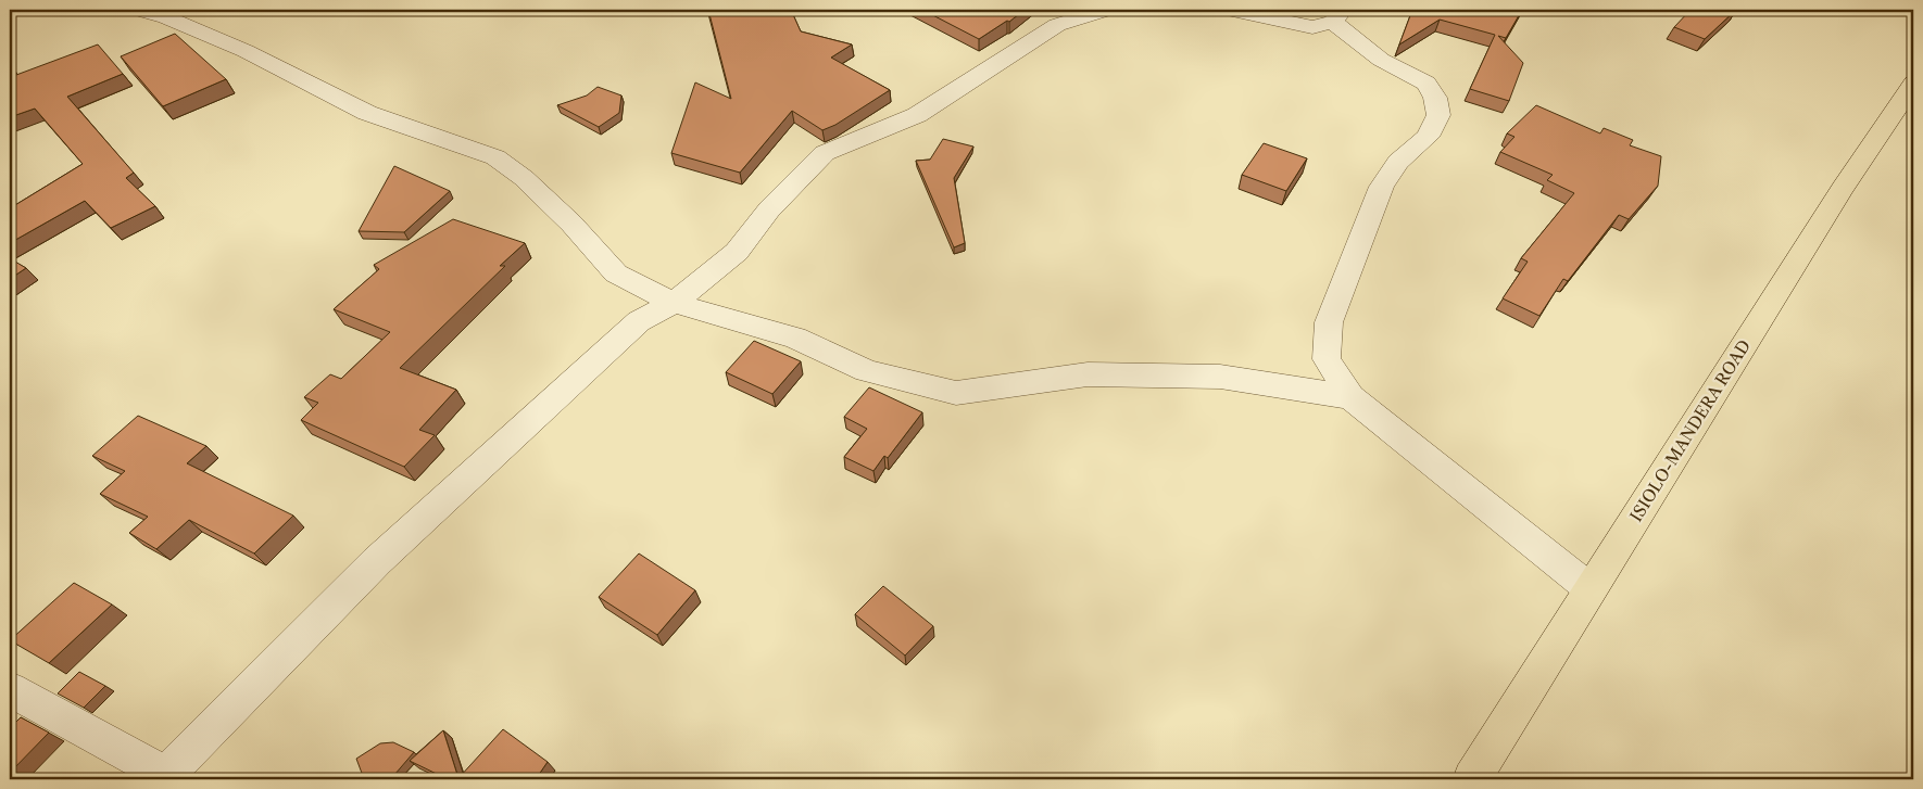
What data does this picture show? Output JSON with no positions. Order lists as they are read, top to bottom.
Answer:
{
  "streets": {
    "highway": ["ISIOLO-MANDERA ROAD"]
  }
}
